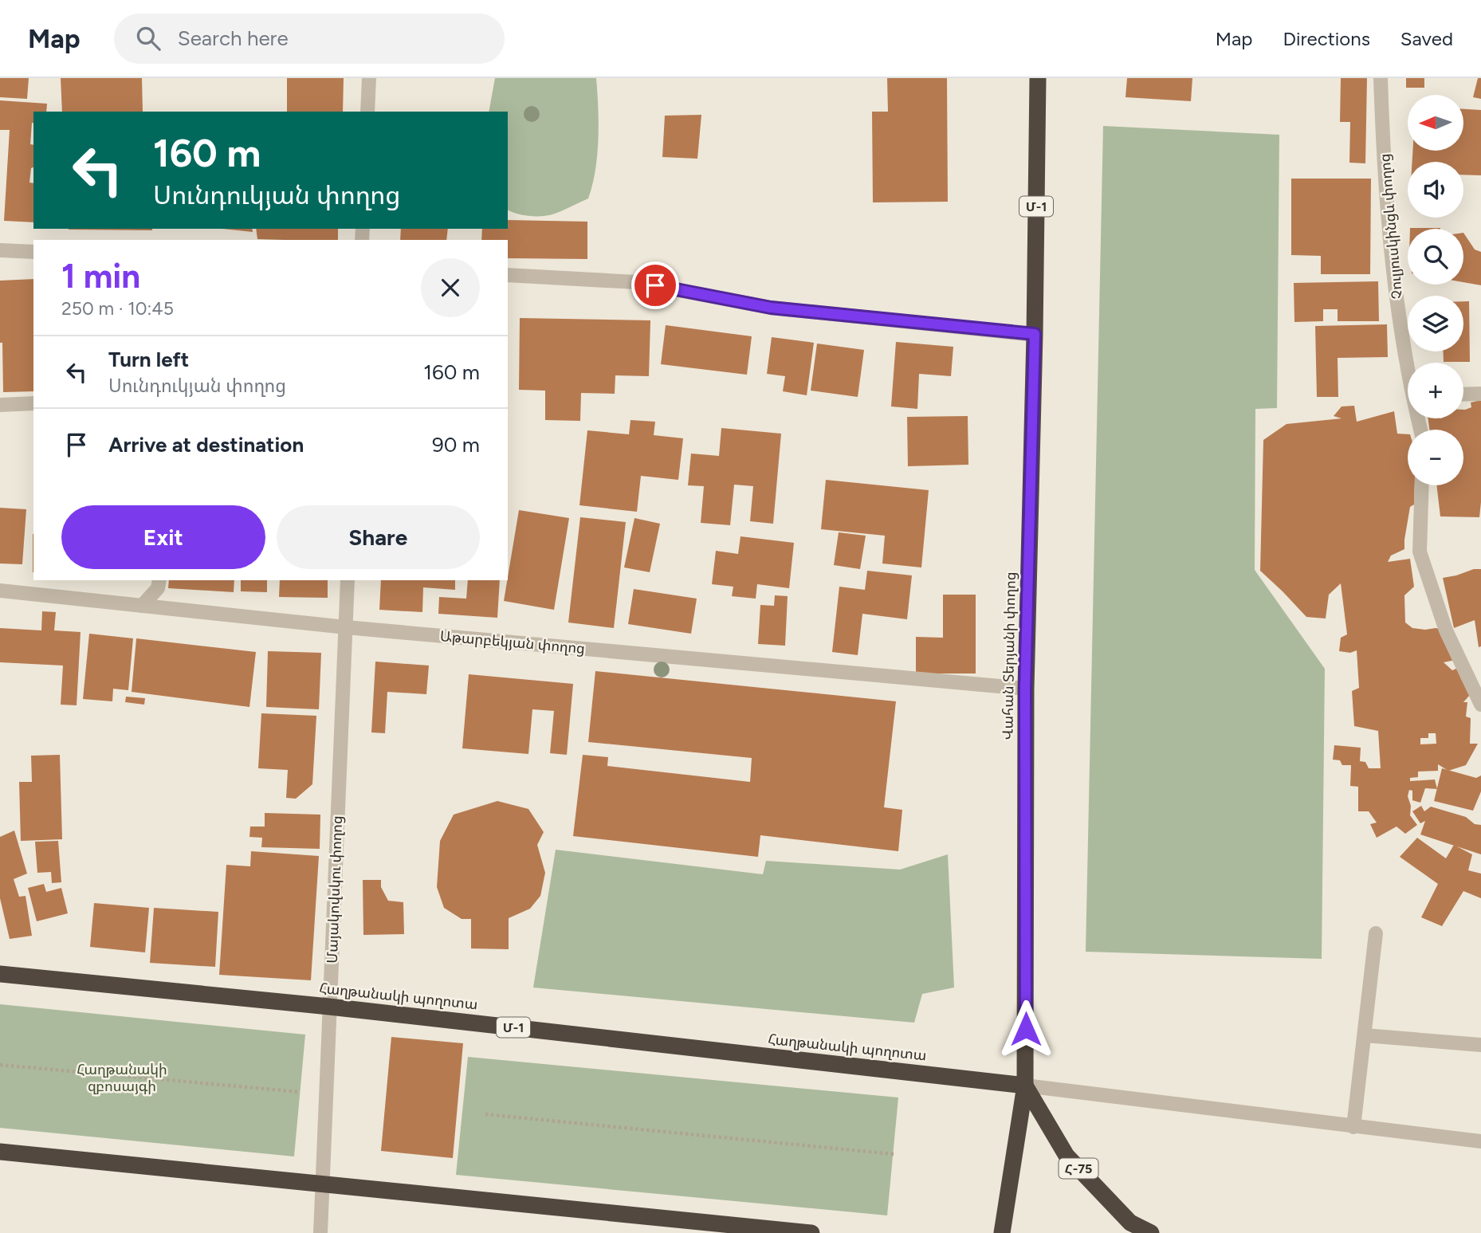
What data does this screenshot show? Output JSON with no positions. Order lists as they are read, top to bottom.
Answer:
{
  "streets": {
    "highway": [
      "Մ-1",
      "Վահան Տերյանի փողոց",
      "Հաղթանակի պողոտա",
      "Հ-75"
    ],
    "street": ["Չուլյուսկինցև փողոց", "Աթարբեկյան փողոց", "Մայակովսկու փողոց"]
  },
  "crossings": [
    ["Աթարբեկյան փողոց", "Վահան Տերյանի փողոց"],
    ["Աթարբեկյան փողոց", "Մայակովսկու փողոց"],
    ["Վահան Տերյանի փողոց", "Հաղթանակի պողոտա"],
    ["Վահան Տերյանի փողոց", "Հ-75"],
    ["Մայակովսկու փողոց", "Հաղթանակի պողոտա"],
    ["Հաղթանակի պողոտա", "Հ-75"]
  ],
  "parks": ["Հաղթանակի զբոսայգի"],
  "north": "left",
  "page": {
    "header": "Map",
    "search": "Search here",
    "nav": ["Map", "Directions", "Saved"],
    "map_buttons": ["+", "−"],
    "turn": ["160 m", "Սունդուկյան փողոց"],
    "heading": ["1 min", "250 m · 10:45"],
    "list": [
      {
        "name": "Turn left",
        "note": "Սունդուկյան փողոց",
        "value": "160 m"
      },
      {
        "name": "Arrive at destination",
        "value": "90 m"
      }
    ],
    "buttons": ["Exit", "Share"]
  }
}
